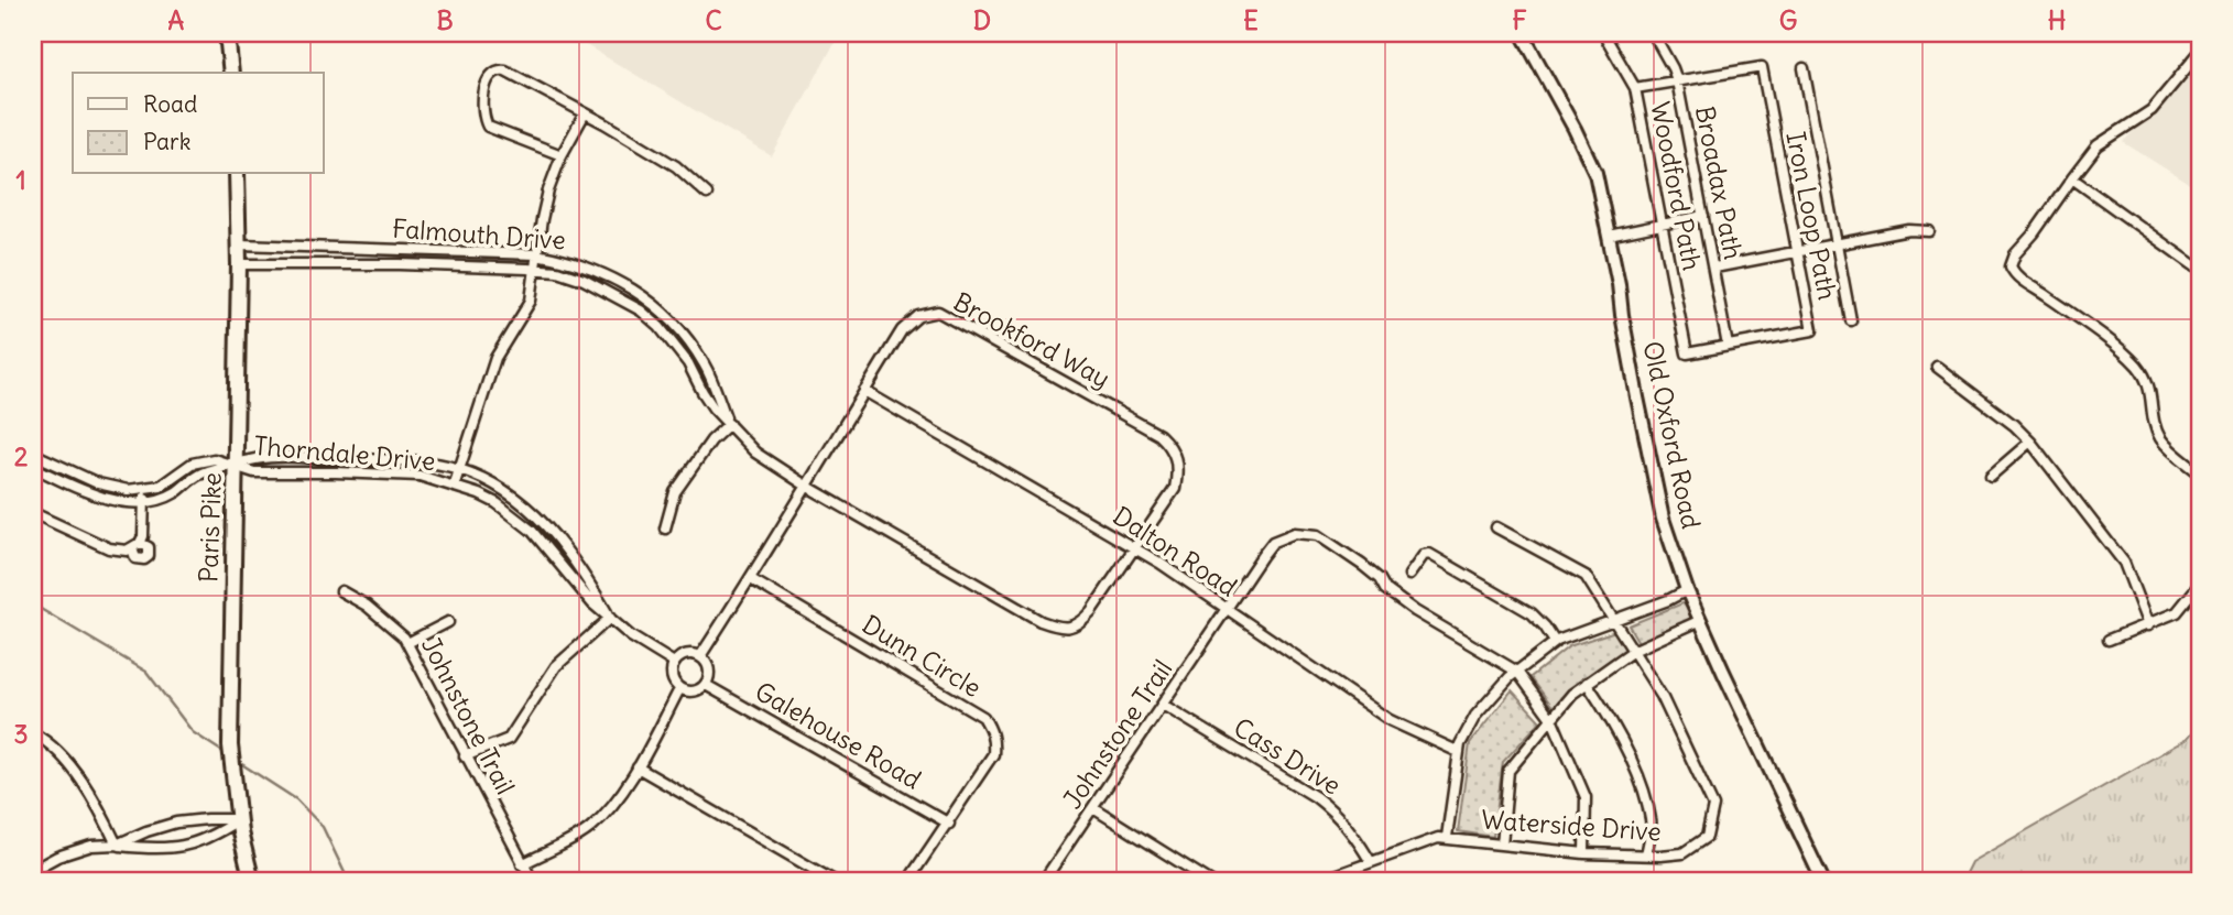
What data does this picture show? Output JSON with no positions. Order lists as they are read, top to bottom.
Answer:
{
  "streets": {
    "main road": ["Paris Pike"],
    "street": [
      "Broadax Path",
      "Woodford Path",
      "Iron Loop Path",
      "Falmouth Drive",
      "Brookford Way",
      "Old Oxford Road",
      "Thorndale Drive",
      "Dalton Road",
      "Dunn Circle",
      "Johnstone Trail",
      "Galehouse Road",
      "Cass Drive",
      "Waterside Drive"
    ]
  },
  "crossings": [
    ["Broadax Path", "Iron Loop Path"],
    ["Woodford Path", "Iron Loop Path"],
    ["Falmouth Drive", "Brookford Way"],
    ["Falmouth Drive", "Paris Pike"],
    ["Falmouth Drive", "Dalton Road"],
    ["Brookford Way", "Thorndale Drive"],
    ["Brookford Way", "Dalton Road"],
    ["Brookford Way", "Dunn Circle"],
    ["Brookford Way", "Galehouse Road"],
    ["Thorndale Drive", "Paris Pike"],
    ["Thorndale Drive", "Galehouse Road"],
    ["Dalton Road", "Johnstone Trail"],
    ["Dunn Circle", "Galehouse Road"],
    ["Johnstone Trail", "Cass Drive"],
    ["Cass Drive", "Waterside Drive"]
  ],
  "legend": ["Road", "Park"],
  "grid": {
    "columns": [
      "A",
      "B",
      "C",
      "D",
      "E",
      "F",
      "G",
      "H"
    ],
    "rows": ["1", "2", "3"]
  }
}
